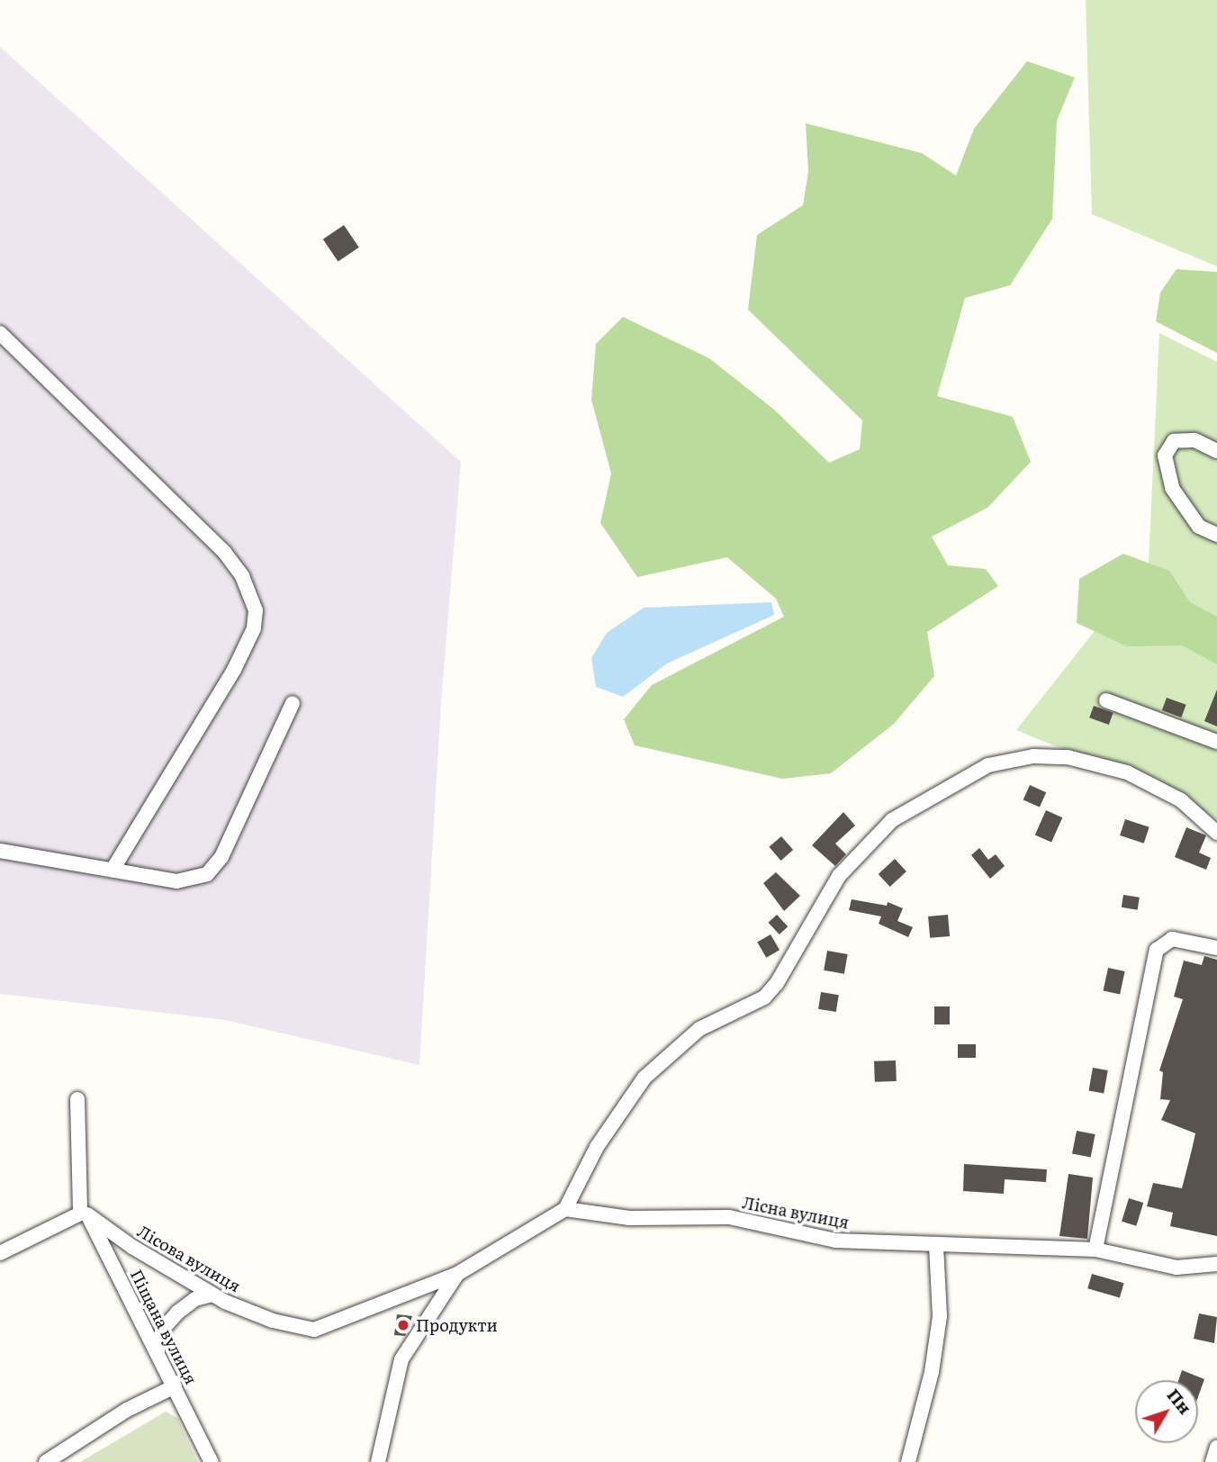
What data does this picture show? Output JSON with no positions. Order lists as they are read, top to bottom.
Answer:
{
  "streets": {
    "street": ["Лісна вулиця", "Лісова вулиця", "Піщана вулиця"]
  },
  "crossings": [
    ["Лісна вулиця", "Лісова вулиця"],
    ["Лісова вулиця", "Піщана вулиця"]
  ],
  "places": ["Продукти"],
  "north": "top right"
}
